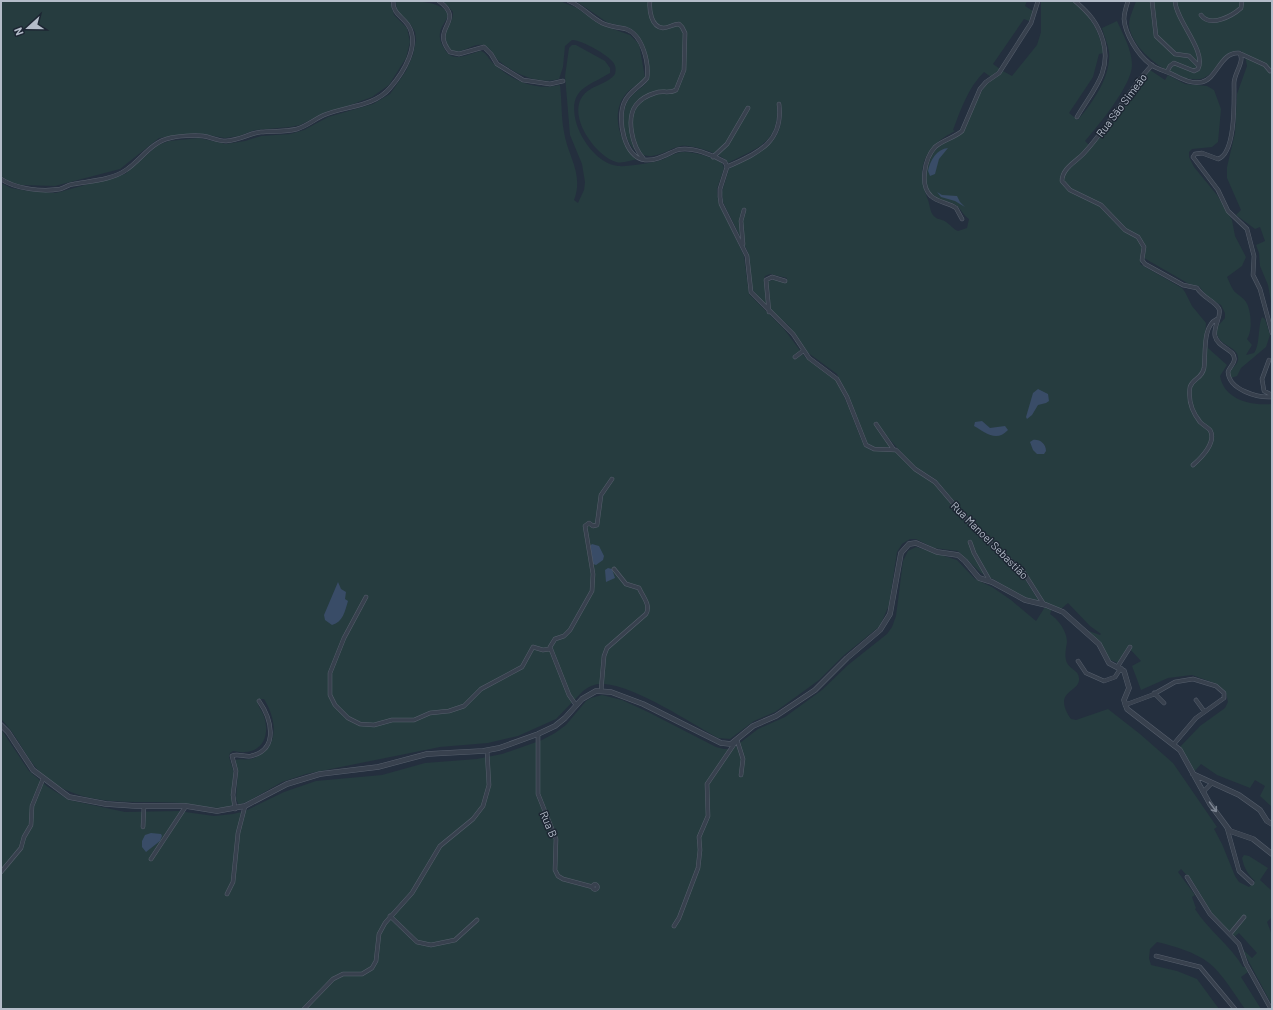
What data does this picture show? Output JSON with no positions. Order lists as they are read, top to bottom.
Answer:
{
  "streets": {
    "street": ["Rua São Simeão", "Rua Manoel Sebastião", "Rua B"]
  },
  "north": "left"
}
